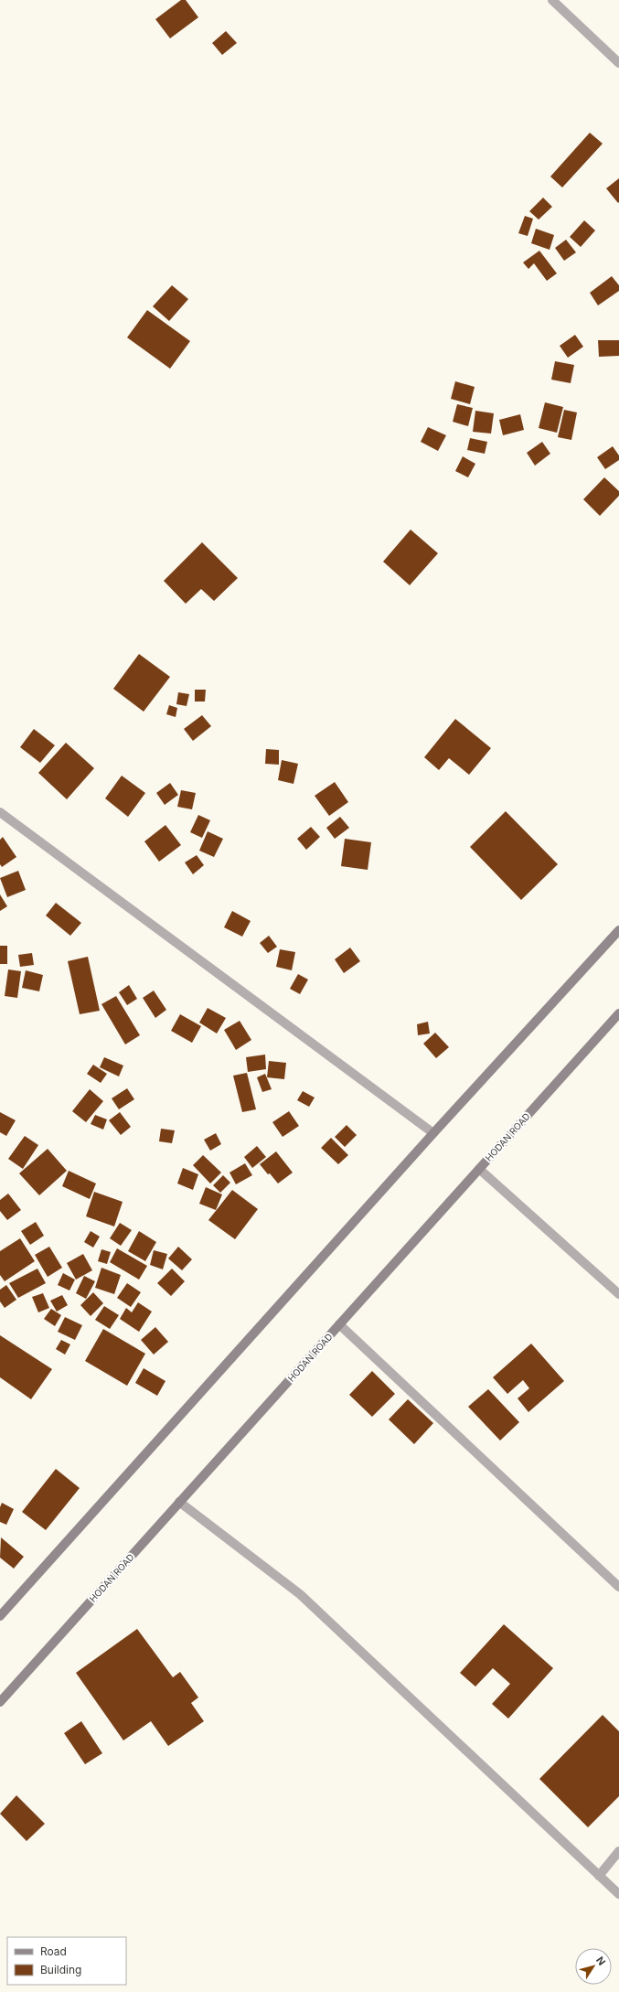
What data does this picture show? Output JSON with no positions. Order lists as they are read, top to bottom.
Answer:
{
  "streets": {
    "main road": ["HODAN ROAD"]
  },
  "legend": ["Road", "Building"],
  "north": "top right"
}
